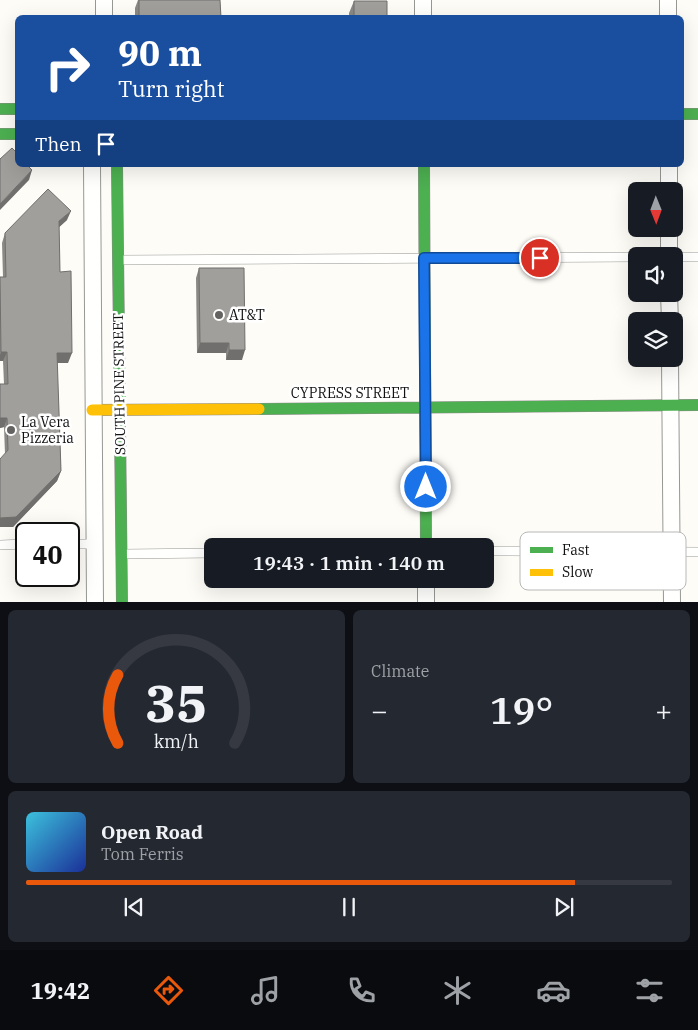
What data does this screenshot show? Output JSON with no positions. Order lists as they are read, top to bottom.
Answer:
{
  "streets": {
    "street": ["SOUTH PINE STREET", "CYPRESS STREET"]
  },
  "crossings": [
    ["SOUTH PINE STREET", "CYPRESS STREET"]
  ],
  "places": ["AT&T", "La Vera Pizzeria"],
  "legend": ["Fast", "Slow"],
  "north": "bottom",
  "page": {
    "turn": ["90 m", "Turn right"],
    "then": "Then",
    "limit": "40",
    "trip": "19:43 · 1 min · 140 m",
    "tile": "Climate",
    "heat": ["−", "19°", "+"],
    "song": ["Open Road", "Tom Ferris"],
    "tabs": "19:42",
    "gauge": ["35", "km/h"]
  }
}
